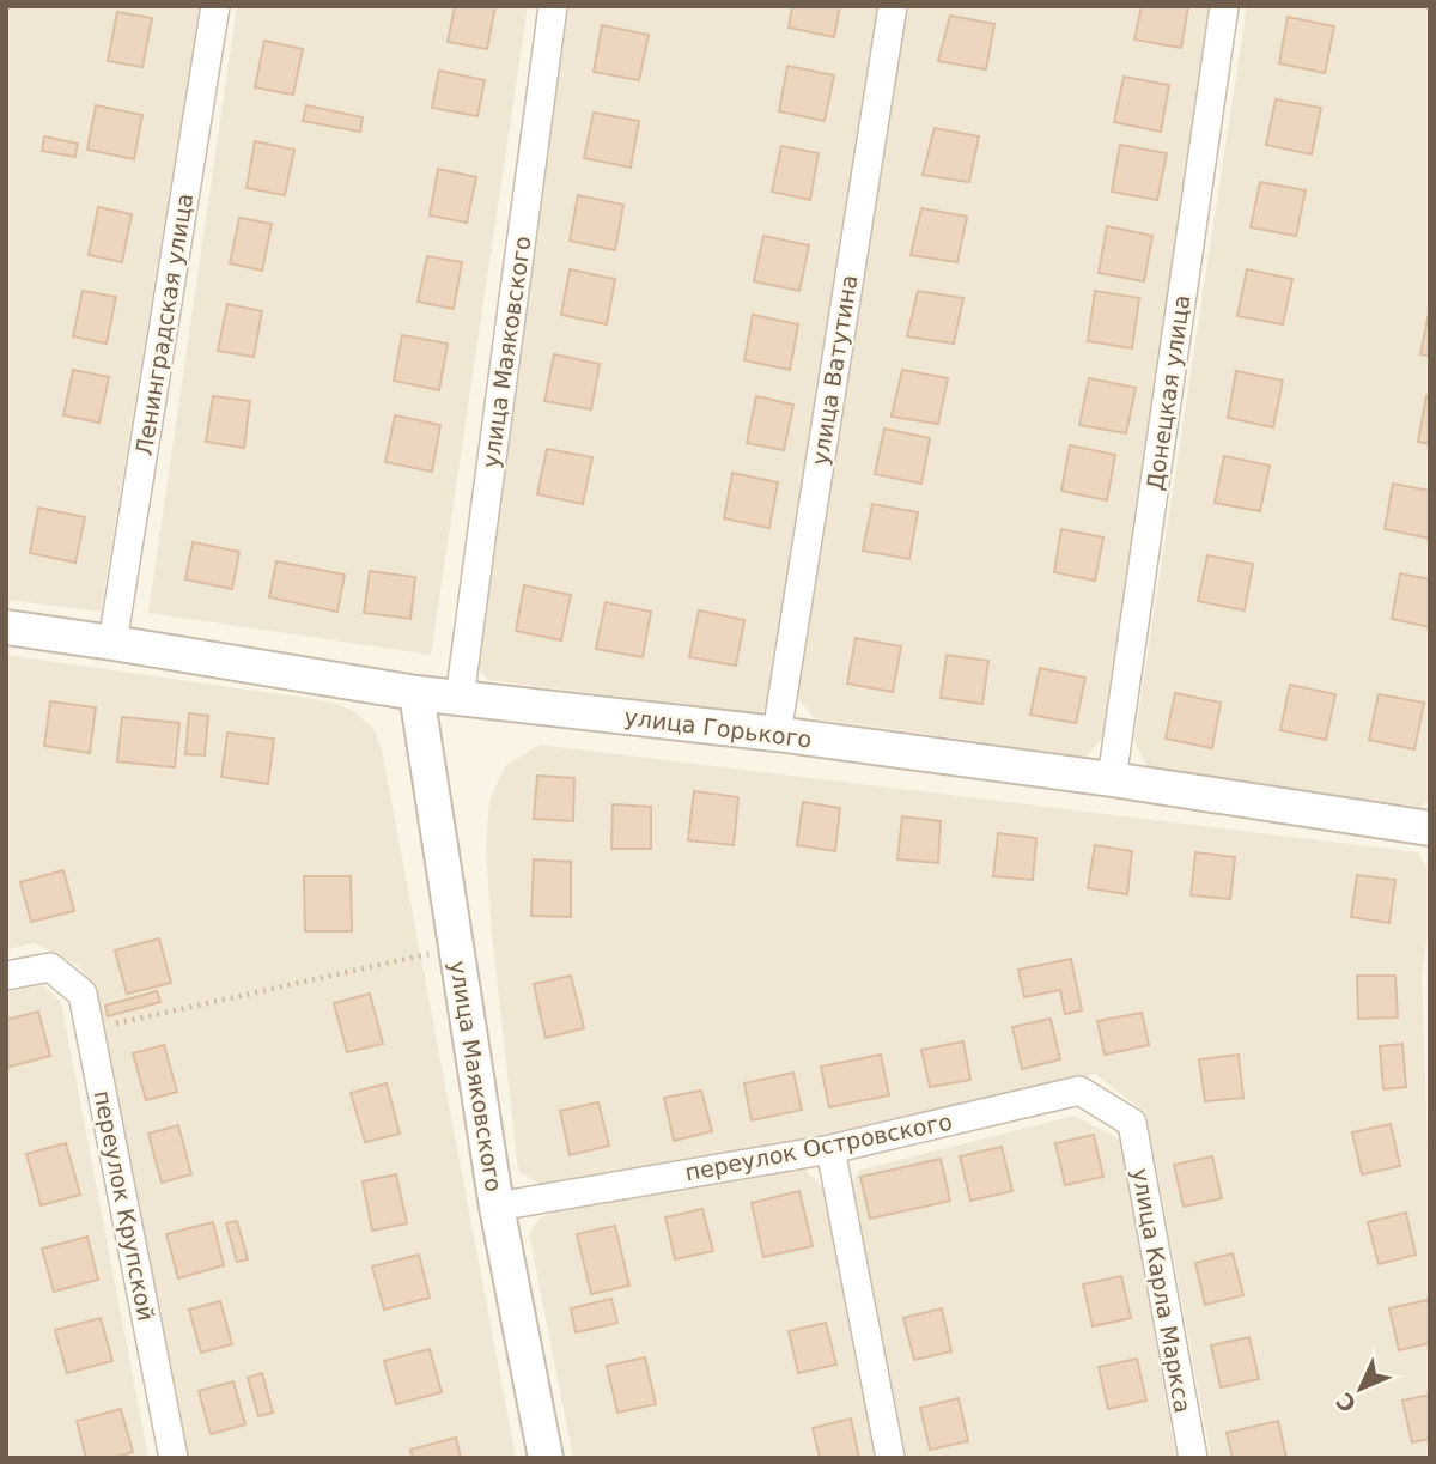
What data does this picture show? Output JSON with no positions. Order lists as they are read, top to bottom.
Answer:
{
  "streets": {
    "street": [
      "Ленинградская улица",
      "улица Маяковского",
      "улица Ватутина",
      "Донецкая улица",
      "улица Горького",
      "переулок Островского",
      "переулок Крупской",
      "улица Карла Маркса"
    ]
  },
  "crossings": [
    ["Ленинградская улица", "улица Горького"],
    ["улица Маяковского", "улица Горького"],
    ["улица Маяковского", "переулок Островского"],
    ["улица Ватутина", "улица Горького"],
    ["Донецкая улица", "улица Горького"],
    ["переулок Островского", "улица Карла Маркса"]
  ],
  "north": "bottom left"
}
